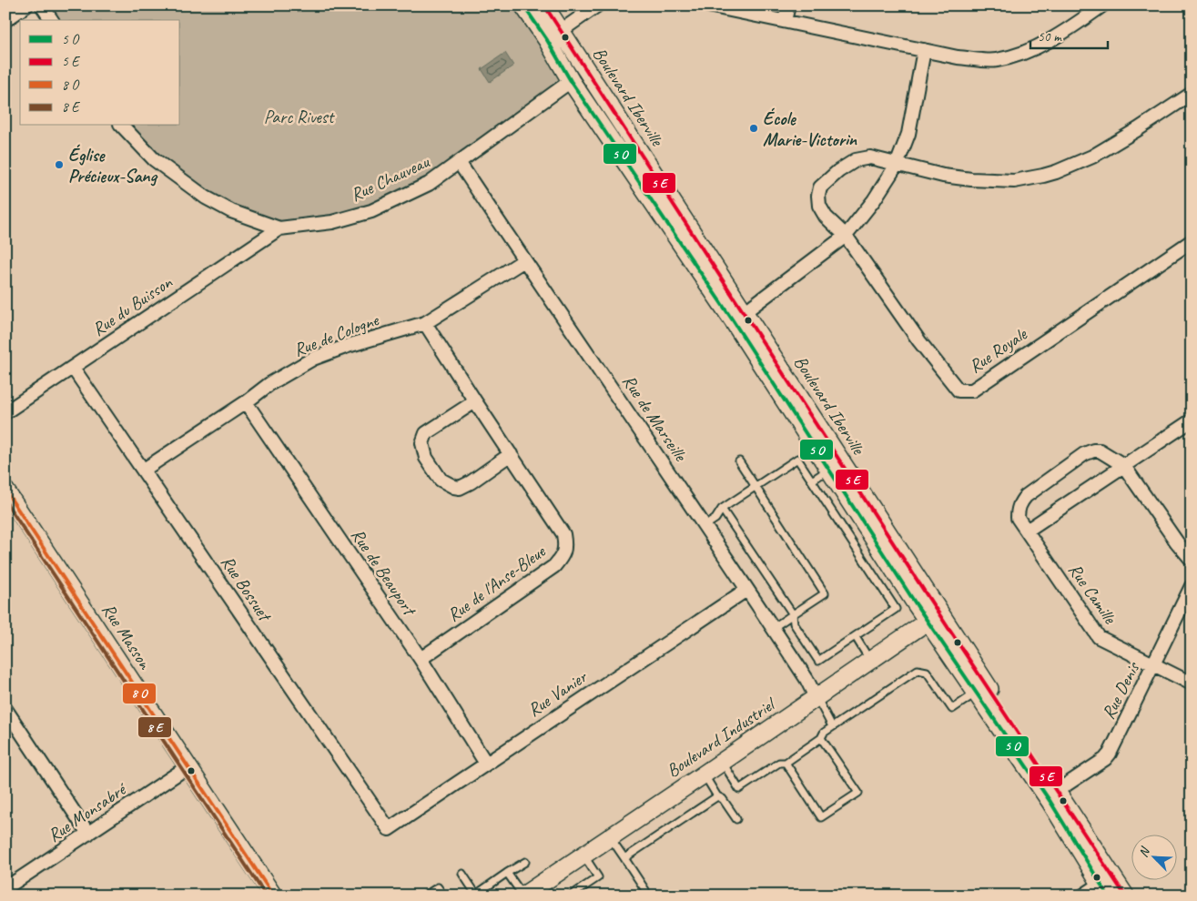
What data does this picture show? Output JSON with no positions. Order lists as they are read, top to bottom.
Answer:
{
  "streets": {
    "street": [
      "Boulevard Iberville",
      "Rue Chauveau",
      "Rue du Buisson",
      "Rue de Cologne",
      "Rue Royale",
      "Rue de Marseille",
      "Rue de Beauport",
      "Rue de l'Anse-Bleue",
      "Rue Bossuet",
      "Rue Camille",
      "Rue Masson",
      "Rue Denis",
      "Rue Vanier",
      "Boulevard Industriel",
      "Rue Monsabré"
    ]
  },
  "crossings": [
    ["Boulevard Iberville", "Rue Chauveau"],
    ["Boulevard Iberville", "Rue Denis"],
    ["Boulevard Iberville", "Boulevard Industriel"],
    ["Rue Chauveau", "Rue du Buisson"],
    ["Rue Chauveau", "Rue de Marseille"],
    ["Rue du Buisson", "Rue Bossuet"],
    ["Rue de Cologne", "Rue de Marseille"],
    ["Rue de Cologne", "Rue de Beauport"],
    ["Rue de Cologne", "Rue de l'Anse-Bleue"],
    ["Rue de Cologne", "Rue Bossuet"],
    ["Rue de Marseille", "Rue Vanier"],
    ["Rue de Marseille", "Boulevard Industriel"],
    ["Rue de Beauport", "Rue de l'Anse-Bleue"],
    ["Rue de Beauport", "Rue Vanier"],
    ["Rue Bossuet", "Rue Vanier"],
    ["Rue Camille", "Rue Denis"],
    ["Rue Masson", "Rue Monsabré"]
  ],
  "parks": ["Parc Rivest"],
  "places": ["École Marie-Victorin", "Église Précieux-Sang"],
  "legend": [
    "5 O",
    "5 E",
    "8 O",
    "8 E"
  ],
  "scale_bar": "50 m",
  "north": "top left"
}
